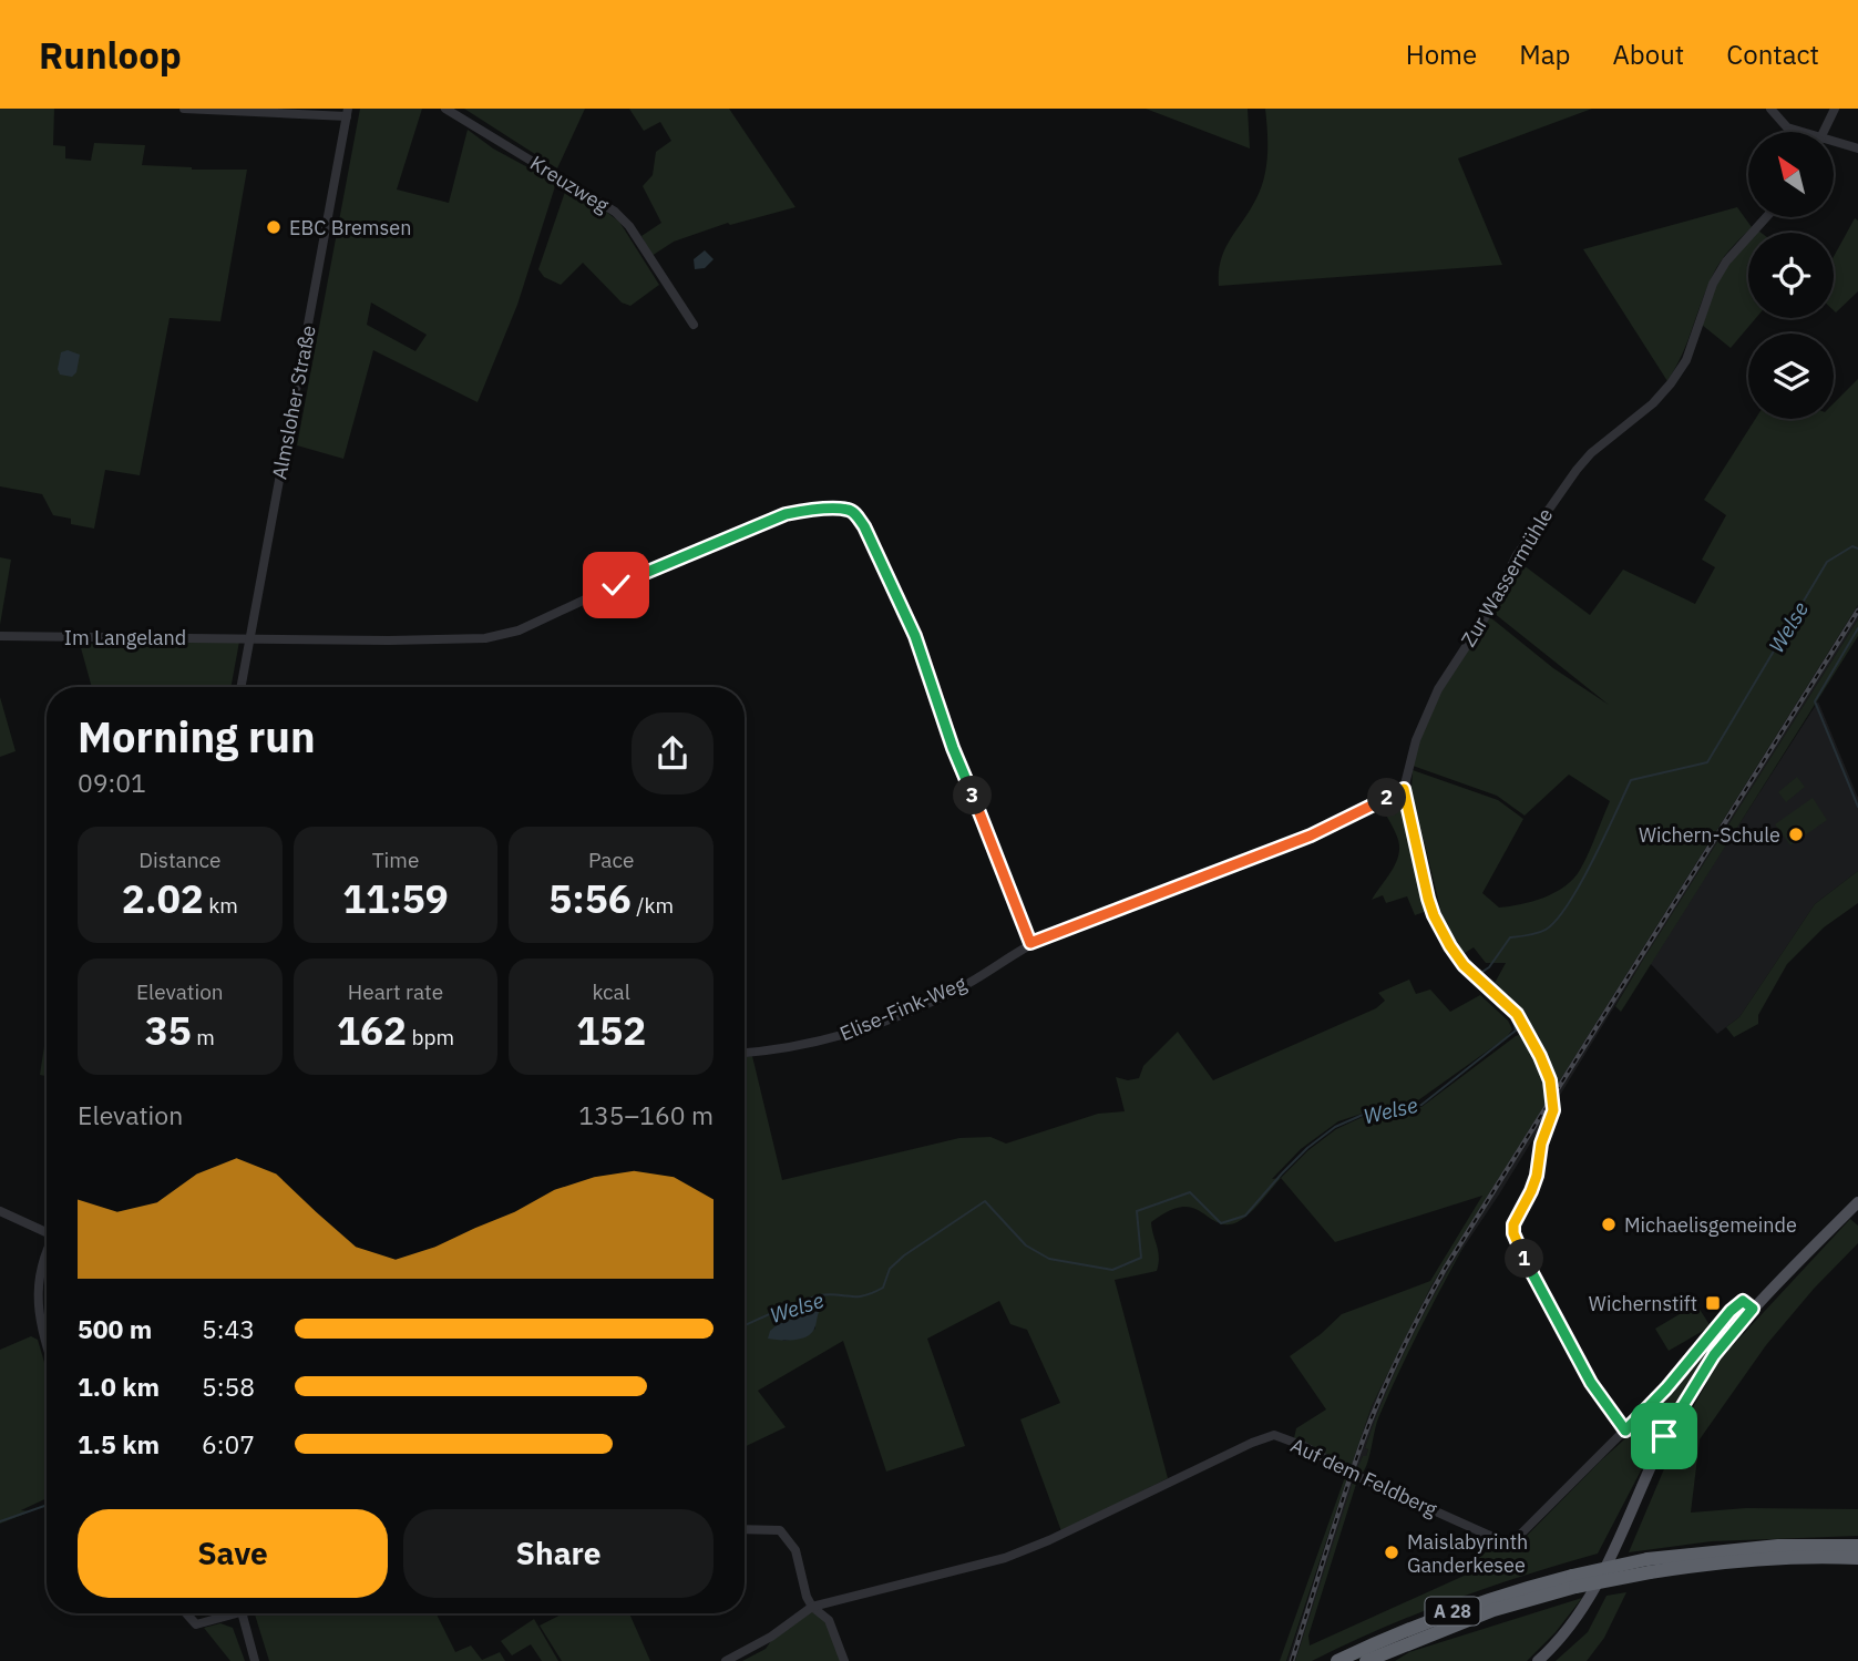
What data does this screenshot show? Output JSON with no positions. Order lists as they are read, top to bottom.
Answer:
{
  "streets": {
    "highway": ["A 28"],
    "street": [
      "Kreuzweg",
      "Almsloher Straße",
      "Zur Wassermühle",
      "Im Langeland",
      "Elise-Fink-Weg",
      "Auf dem Feldberg"
    ]
  },
  "crossings": [
    ["Almsloher Straße", "Im Langeland"],
    ["Zur Wassermühle", "Elise-Fink-Weg"],
    ["Im Langeland", "Elise-Fink-Weg"]
  ],
  "water": ["Welse"],
  "places": {
    "other": [
      "EBC Bremsen",
      "Wichern-Schule",
      "Michaelisgemeinde",
      "Maislabyrinth Ganderkesee"
    ],
    "transit": ["Wichernstift"]
  },
  "north": "top left",
  "page": {
    "header": "Runloop",
    "nav": [
      "Home",
      "Map",
      "About",
      "Contact"
    ],
    "heading": ["Morning run", "09:01"],
    "pins": ["3", "2", "1"],
    "stats": [
      ["Distance", "2.02 km"],
      ["Time", "11:59"],
      ["Pace", "5:56 /km"],
      ["Elevation", "35 m"],
      ["Heart rate", "162 bpm"],
      ["kcal", "152"]
    ],
    "chart": ["Elevation", "135–160 m"],
    "list": [
      {
        "name": "500 m",
        "note": "5:43"
      },
      {
        "name": "1.0 km",
        "note": "5:58"
      },
      {
        "name": "1.5 km",
        "note": "6:07"
      }
    ],
    "buttons": ["Save", "Share"]
  }
}
